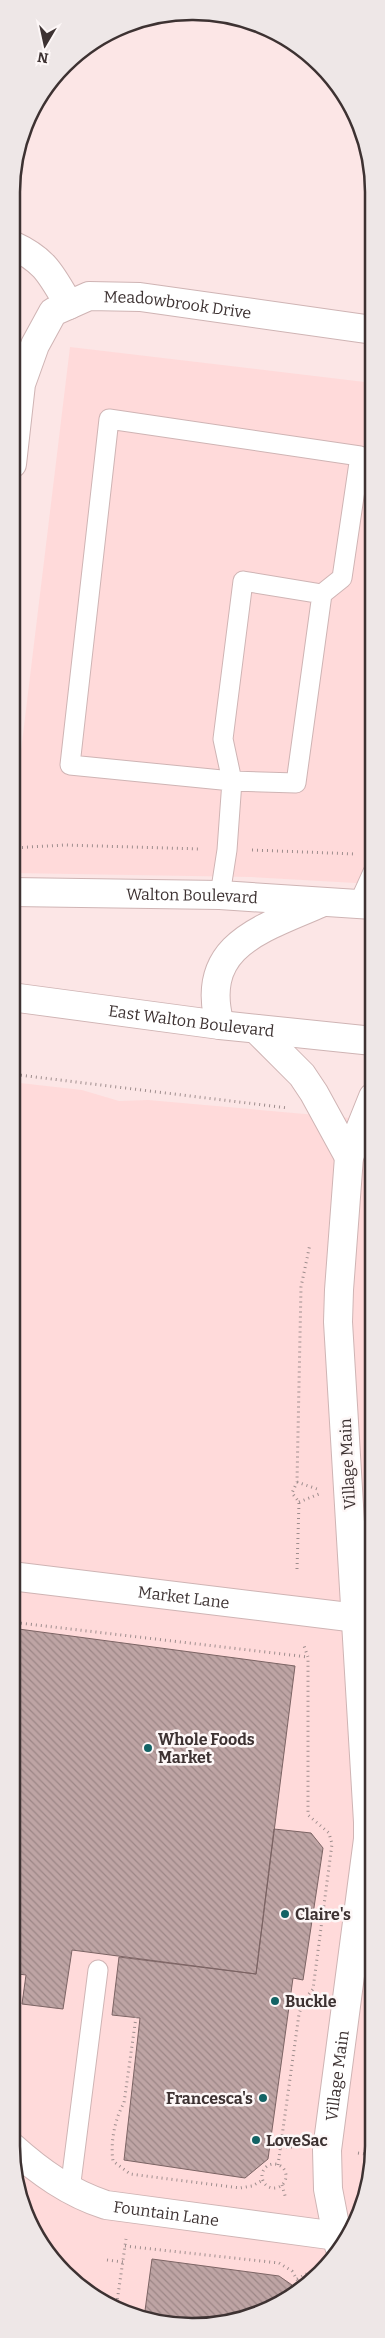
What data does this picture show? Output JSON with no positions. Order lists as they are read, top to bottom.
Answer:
{
  "streets": {
    "street": [
      "Meadowbrook Drive",
      "Walton Boulevard",
      "East Walton Boulevard",
      "Village Main",
      "Market Lane",
      "Fountain Lane"
    ]
  },
  "crossings": [
    ["Village Main", "Market Lane"]
  ],
  "places": [
    "Whole Foods Market",
    "Claire's",
    "Buckle",
    "Francesca's",
    "LoveSac"
  ],
  "north": "bottom"
}
